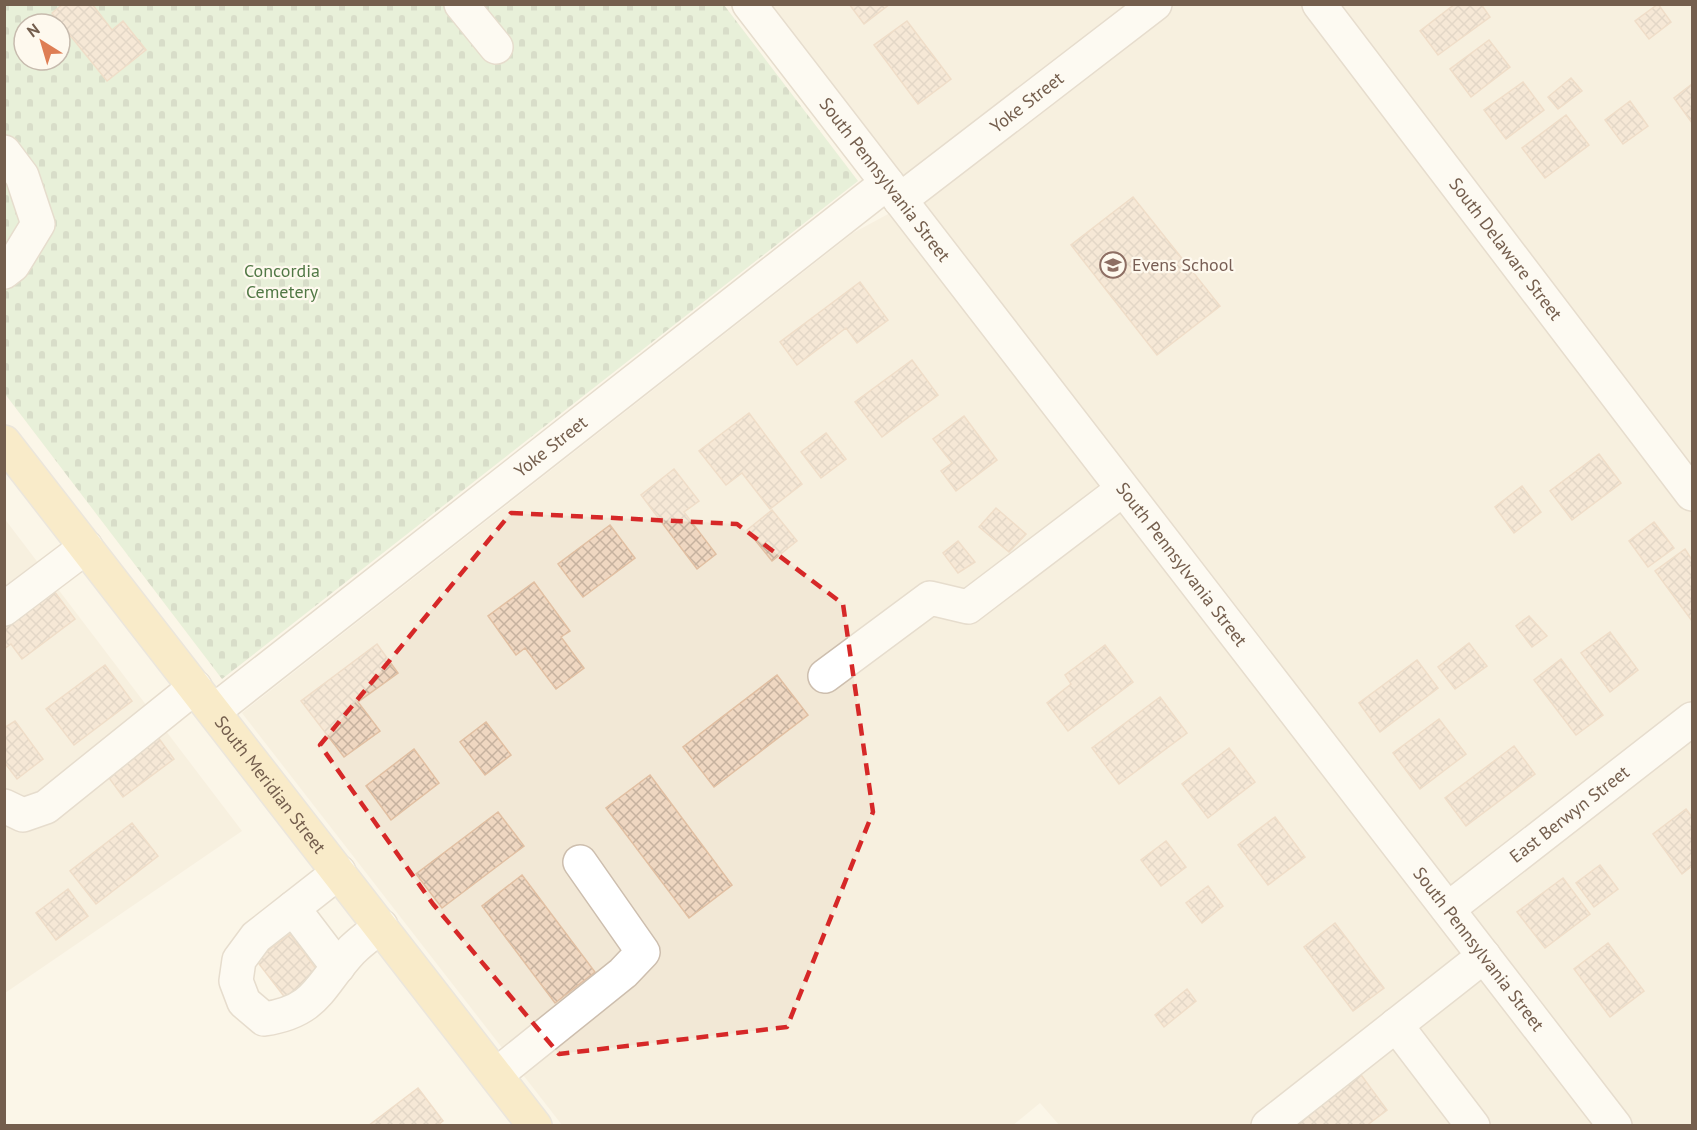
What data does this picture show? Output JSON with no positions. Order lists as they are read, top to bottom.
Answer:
{
  "streets": {
    "main road": ["South Meridian Street"],
    "street": [
      "Yoke Street",
      "South Pennsylvania Street",
      "South Delaware Street",
      "East Berwyn Street"
    ]
  },
  "crossings": [
    ["Yoke Street", "South Pennsylvania Street"],
    ["Yoke Street", "South Meridian Street"],
    ["South Pennsylvania Street", "East Berwyn Street"]
  ],
  "parks": ["Concordia Cemetery"],
  "places": {
    "school or university": ["Evens School"]
  },
  "north": "top left"
}
